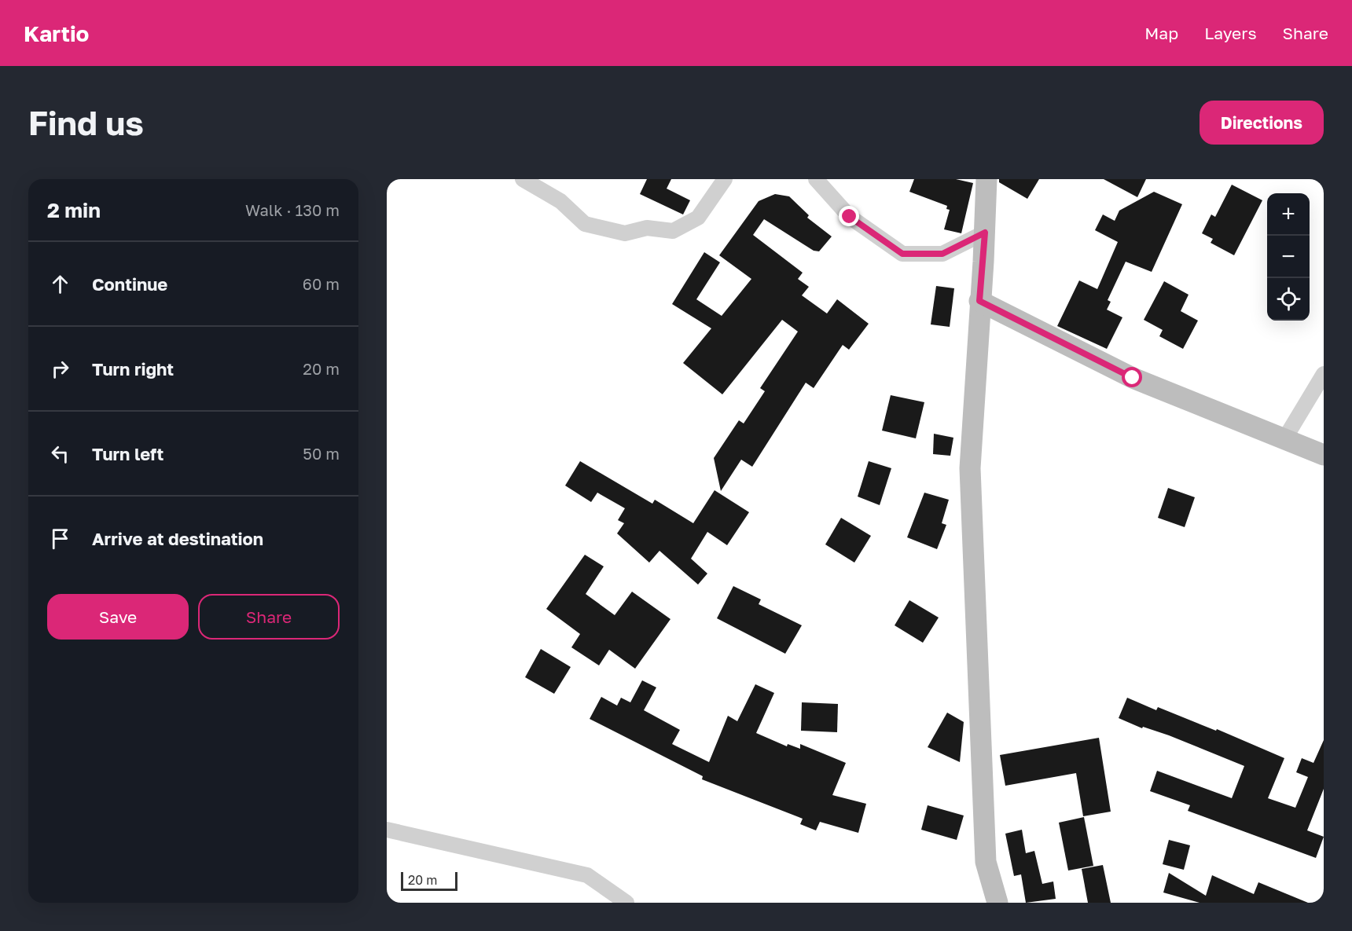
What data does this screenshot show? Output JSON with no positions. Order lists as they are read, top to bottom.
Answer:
{
  "scale_bar": "20 m",
  "page": {
    "header": "Kartio",
    "nav": ["Map", "Layers", "Share"],
    "buttons": [
      "Directions",
      ["Save", "Share"]
    ],
    "title": "Find us",
    "heading": ["2 min", "Walk · 130 m"],
    "map_buttons": ["+", "−"],
    "list": [
      ["Continue", "60 m"],
      ["Turn right", "20 m"],
      ["Turn left", "50 m"],
      "Arrive at destination"
    ],
    "scale": "20 m"
  }
}
